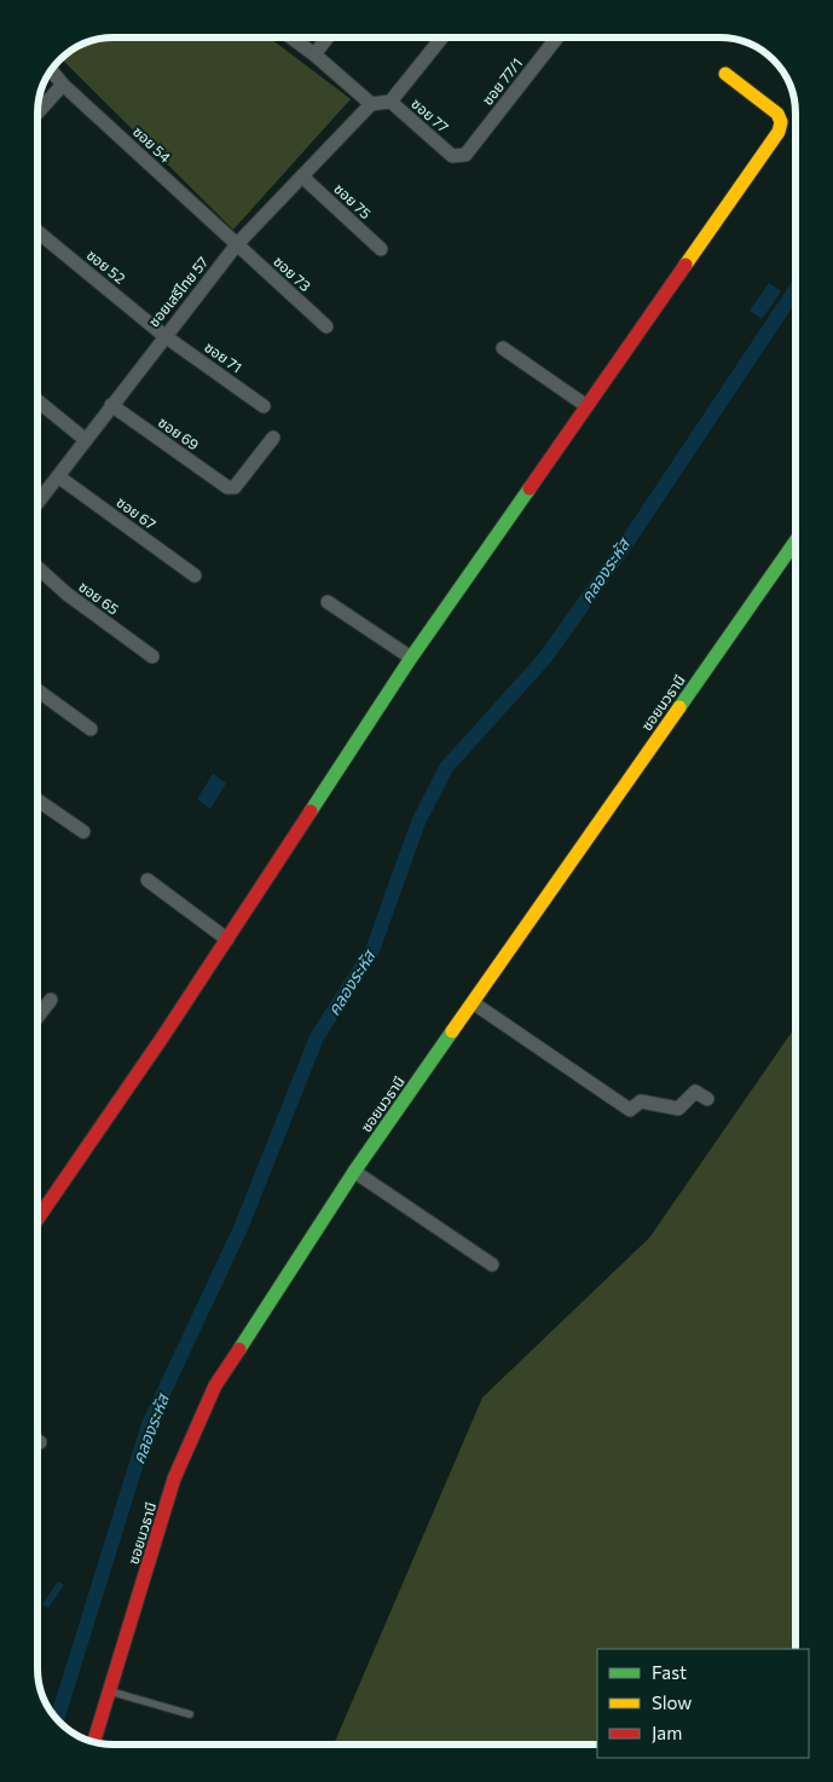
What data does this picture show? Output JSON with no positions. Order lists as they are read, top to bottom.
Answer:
{
  "streets": {
    "street": [
      "ซอย 77/1",
      "ซอย 77",
      "ซอย 54",
      "ซอย 75",
      "ซอย 52",
      "ซอย 73",
      "ซอยเสรีไทย 57",
      "ซอย 71",
      "ซอย 69",
      "ซอย 67",
      "ซอย 65",
      "ซอยนวธานี"
    ]
  },
  "crossings": [
    ["ซอย 77/1", "ซอย 77"],
    ["ซอย 77", "ซอยเสรีไทย 57"],
    ["ซอย 54", "ซอย 73"],
    ["ซอย 54", "ซอยเสรีไทย 57"],
    ["ซอย 75", "ซอยเสรีไทย 57"],
    ["ซอย 52", "ซอยเสรีไทย 57"],
    ["ซอย 52", "ซอย 71"],
    ["ซอย 73", "ซอยเสรีไทย 57"],
    ["ซอยเสรีไทย 57", "ซอย 71"],
    ["ซอยเสรีไทย 57", "ซอย 69"],
    ["ซอยเสรีไทย 57", "ซอย 67"]
  ],
  "water": ["คลองระหัส"],
  "legend": ["Fast", "Slow", "Jam"]
}
